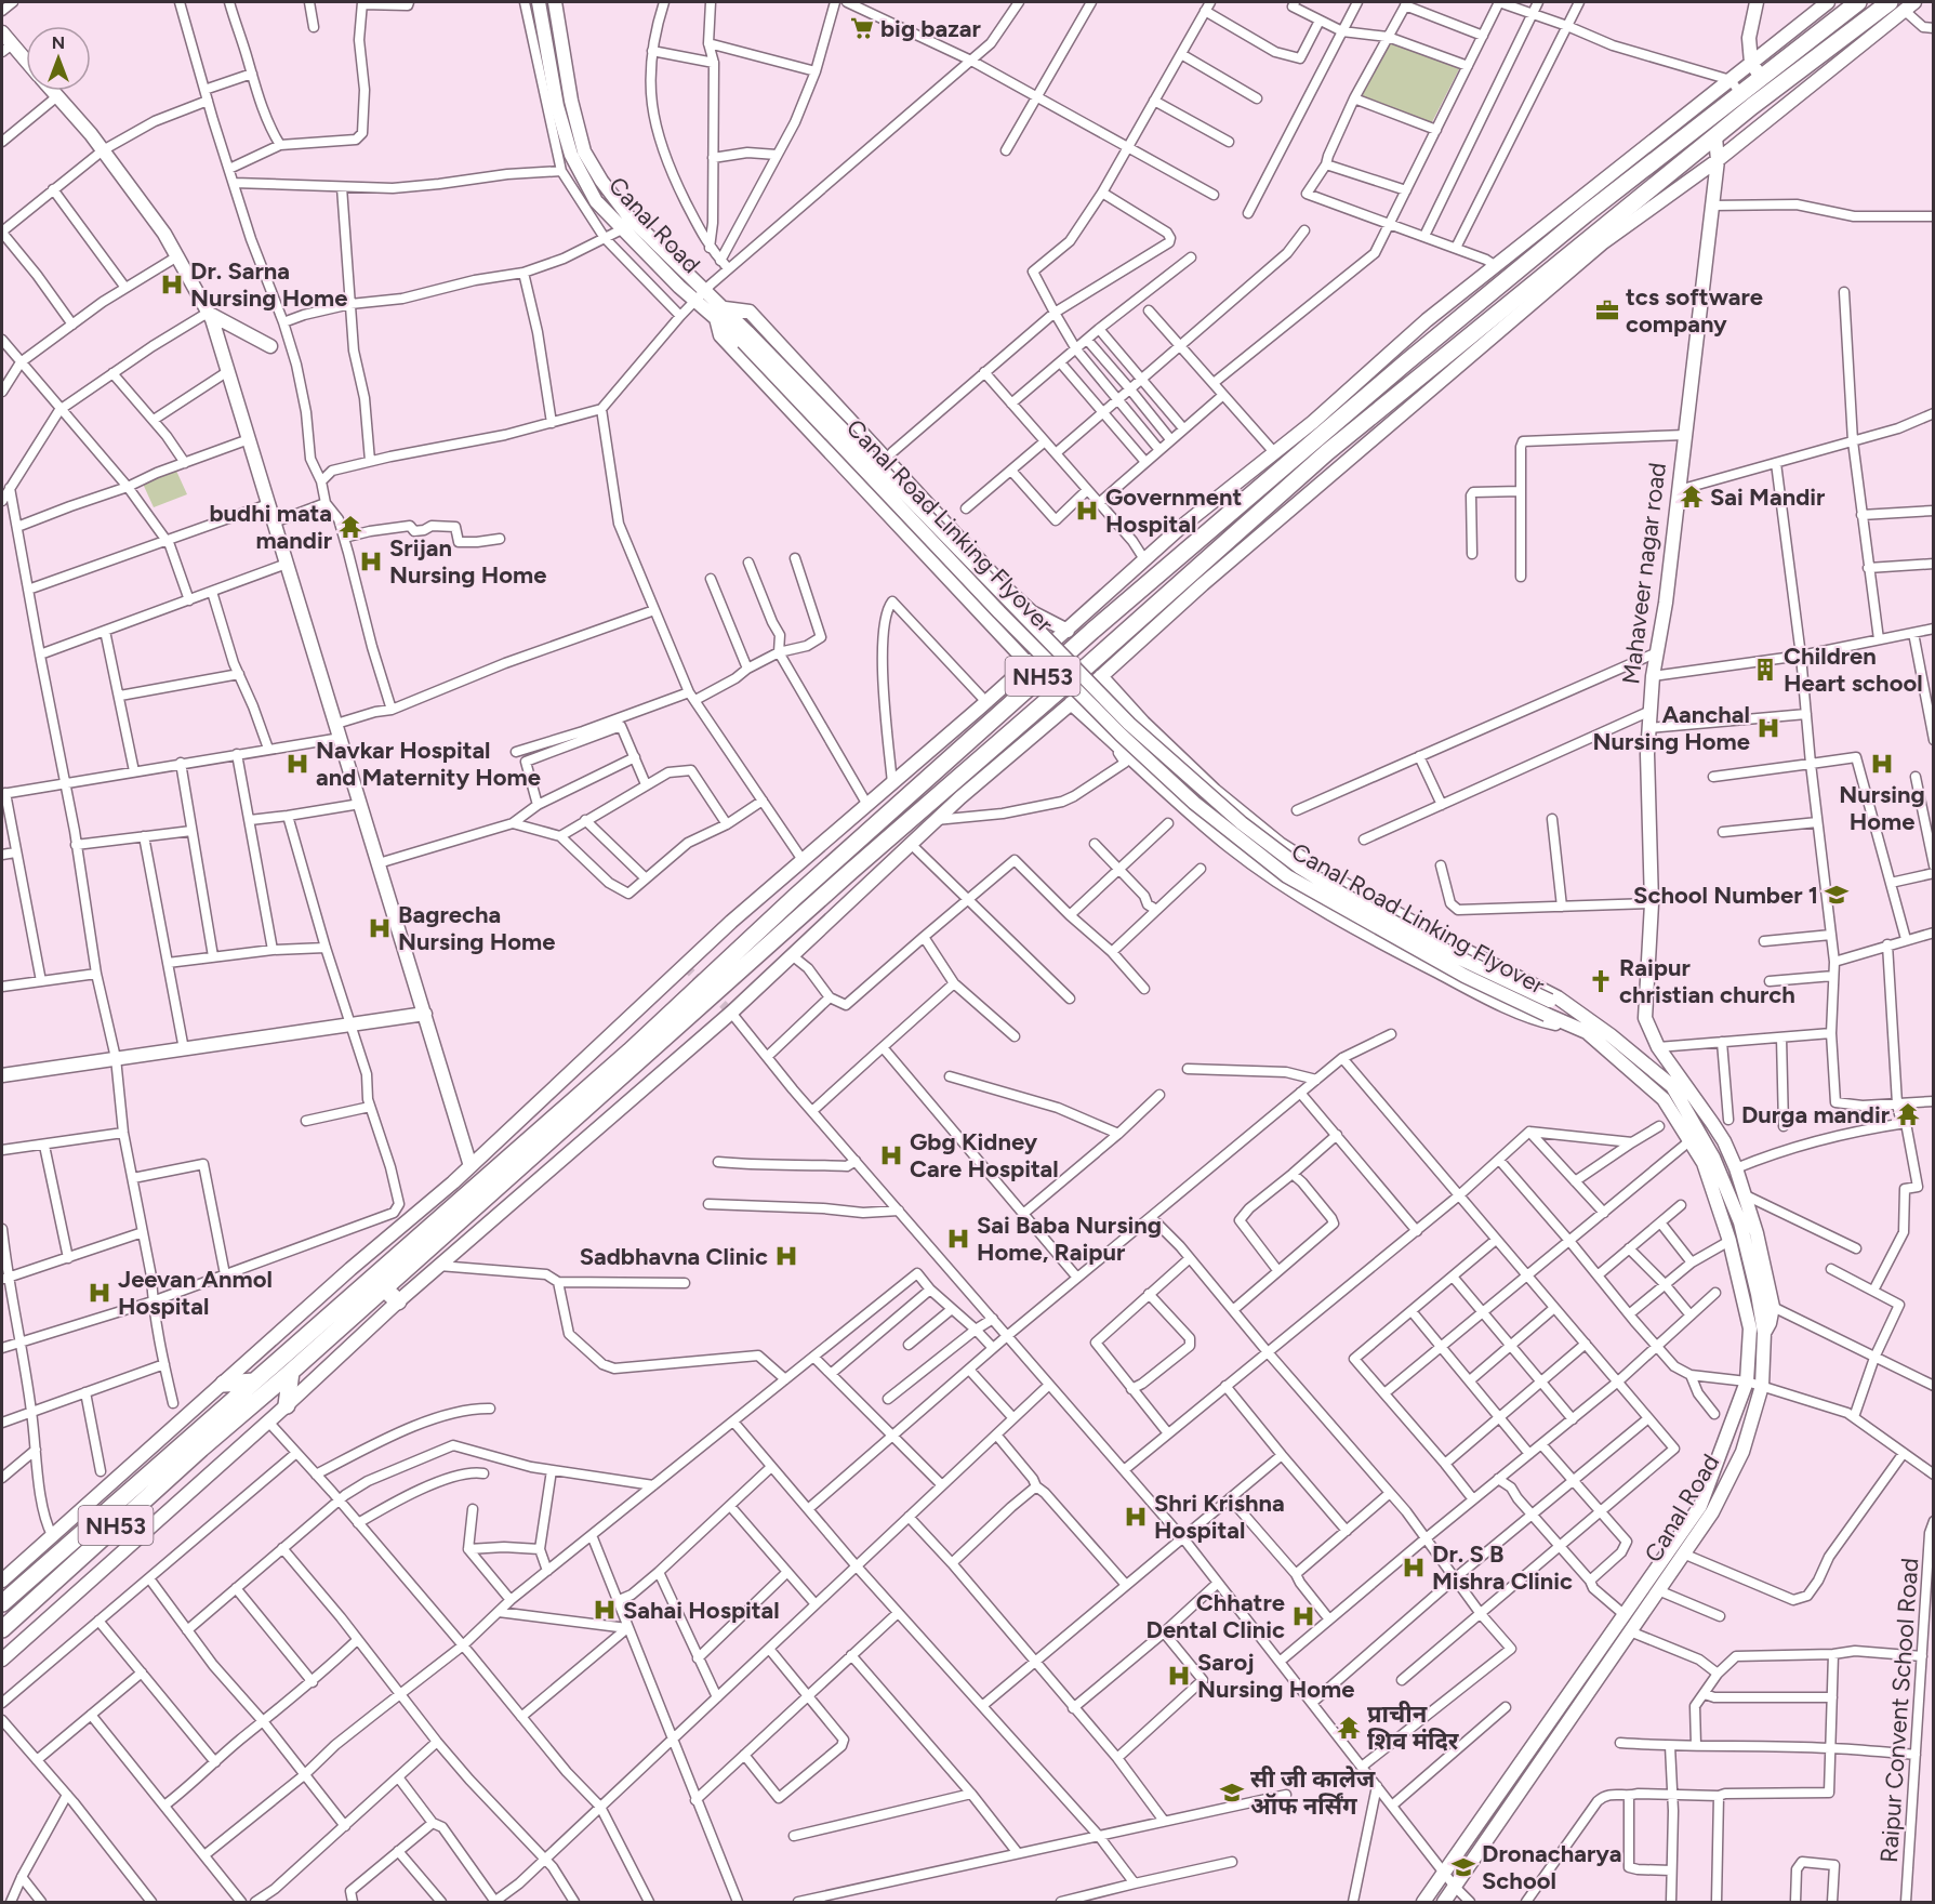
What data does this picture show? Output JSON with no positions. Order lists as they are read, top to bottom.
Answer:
{
  "streets": {
    "highway": ["NH53"],
    "main road": ["Canal Road", "Canal Road Linking Flyover", "Mahaveer nagar road"],
    "street": ["Raipur Convent School Road"]
  },
  "crossings": [
    ["Canal Road", "Canal Road Linking Flyover"],
    ["Mahaveer nagar road", "NH53"]
  ],
  "places": {
    "supermarket": ["big bazar"],
    "hospital": [
      "Dr. Sarna Nursing Home",
      "Government Hospital",
      "Srijan Nursing Home",
      "Aanchal Nursing Home",
      "Navkar Hospital and Maternity Home",
      "Nursing Home",
      "Bagrecha Nursing Home",
      "Gbg Kidney Care Hospital",
      "Sai Baba Nursing Home, Raipur",
      "Sadbhavna Clinic",
      "Jeevan Anmol Hospital",
      "Shri Krishna Hospital",
      "Dr. S B Mishra Clinic",
      "Sahai Hospital",
      "Chhatre Dental Clinic",
      "Saroj Nursing Home"
    ],
    "office": ["tcs software company"],
    "temple": [
      "Sai Mandir",
      "budhi mata mandir",
      "Durga mandir",
      "प्राचीन शिव मंदिर"
    ],
    "building": ["Children Heart school"],
    "school or university": ["School Number 1", "सी जी कालेज ऑफ नर्सिंग", "Dronacharya School"],
    "church": ["Raipur christian church"]
  },
  "north": "top"
}
